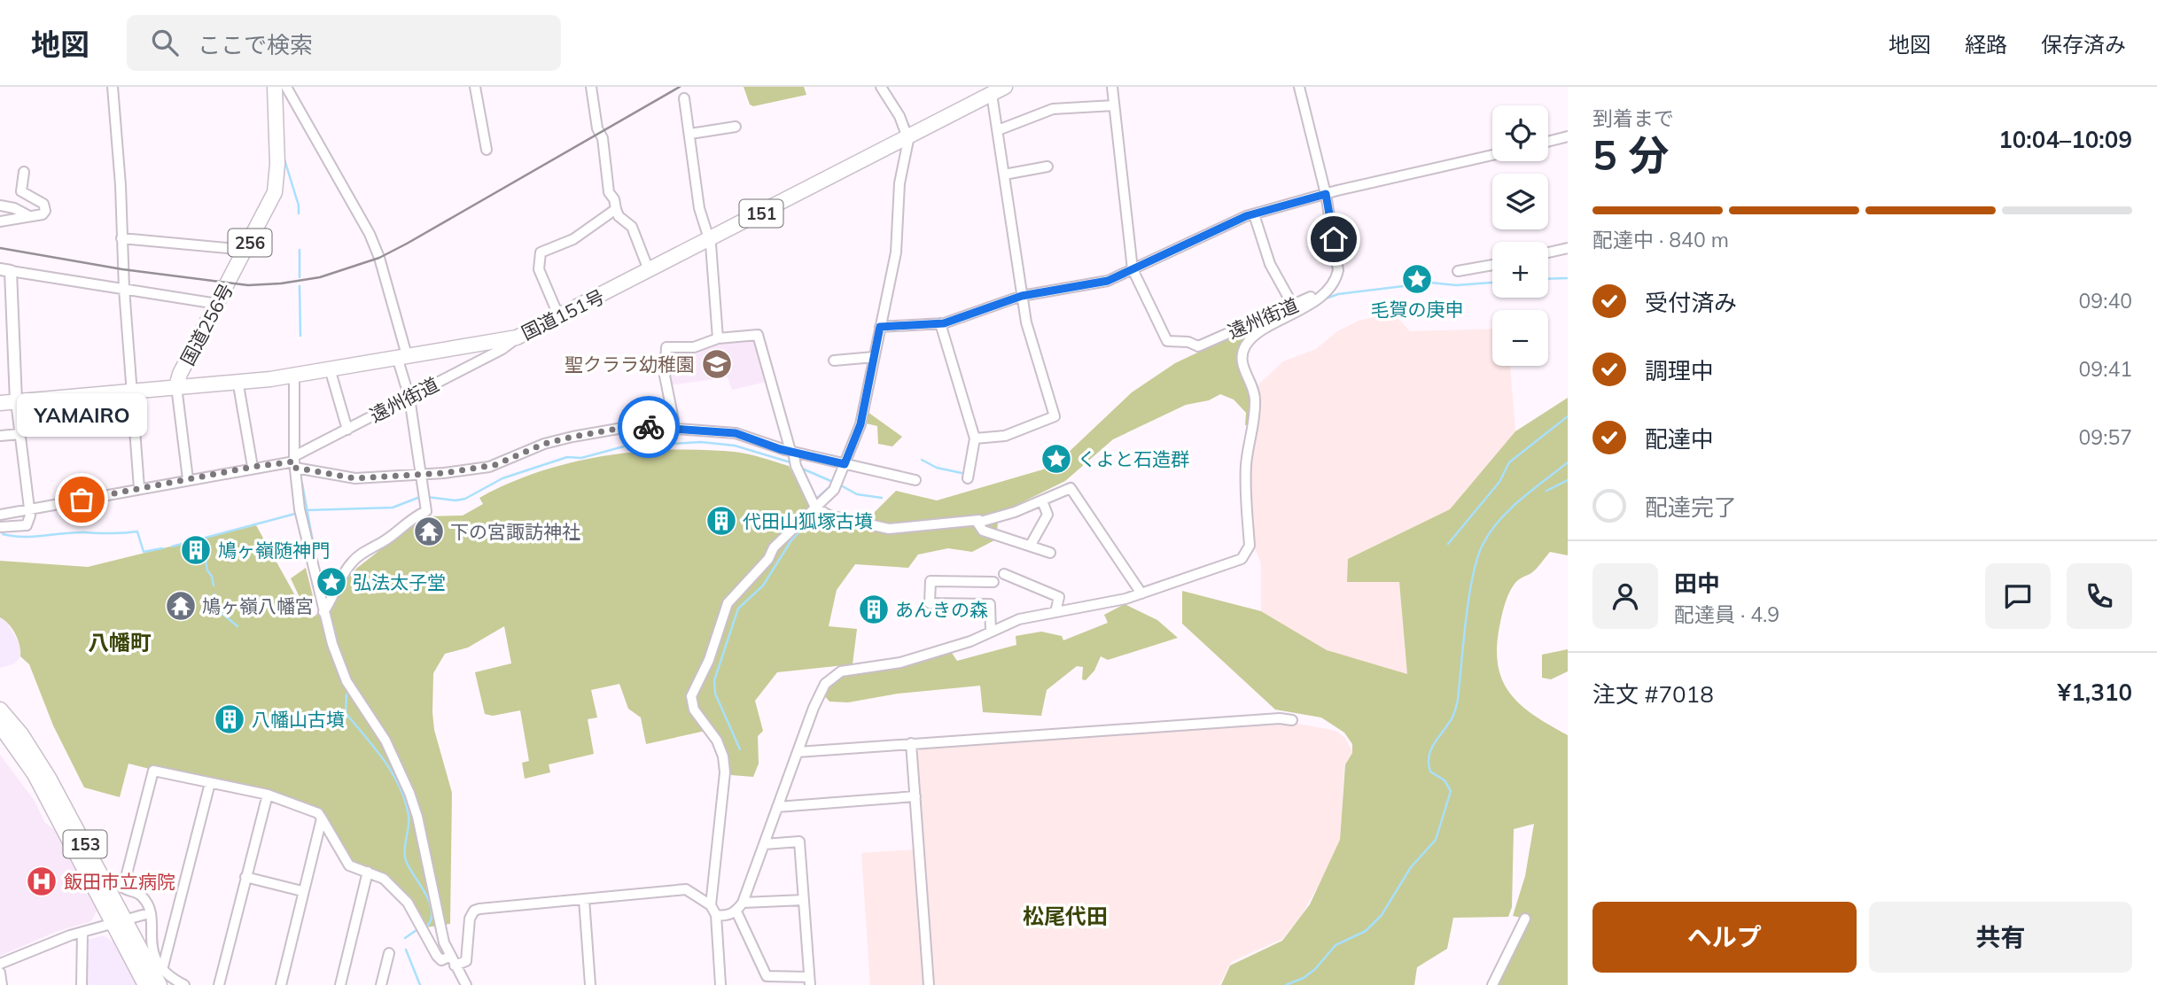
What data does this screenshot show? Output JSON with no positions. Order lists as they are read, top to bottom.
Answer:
{
  "streets": {
    "highway": [
      "151",
      "256",
      "国道151号",
      "国道256号",
      "153"
    ],
    "street": ["遠州街道"]
  },
  "crossings": [
    ["国道151号", "遠州街道"],
    ["国道151号", "国道256号"]
  ],
  "districts": ["八幡町", "松尾代田"],
  "places": {
    "place": ["毛賀の庚申", "くよと石造群", "弘法太子堂"],
    "school or university": ["聖クララ幼稚園"],
    "other": ["YAMAIRO"],
    "building": [
      "代田山狐塚古墳",
      "鳩ヶ嶺随神門",
      "あんきの森",
      "八幡山古墳"
    ],
    "temple": ["下の宮諏訪神社", "鳩ヶ嶺八幡宮"],
    "hospital": ["飯田市立病院"]
  },
  "page": {
    "header": "地図",
    "search": "ここで検索",
    "nav": ["地図", "経路", "保存済み"],
    "heading": ["5 分", "到着まで", "10:04–10:09"],
    "panel": [
      "田中",
      "配達員 · 4.9",
      "注文 #7018",
      "¥1,310"
    ],
    "map_buttons": ["+", "−"],
    "bar": "配達中 · 840 m",
    "list": [
      ["受付済み", "09:40"],
      ["調理中", "09:41"],
      ["配達中", "09:57"],
      "配達完了"
    ],
    "bubble": "YAMAIRO",
    "buttons": ["ヘルプ", "共有"]
  }
}
